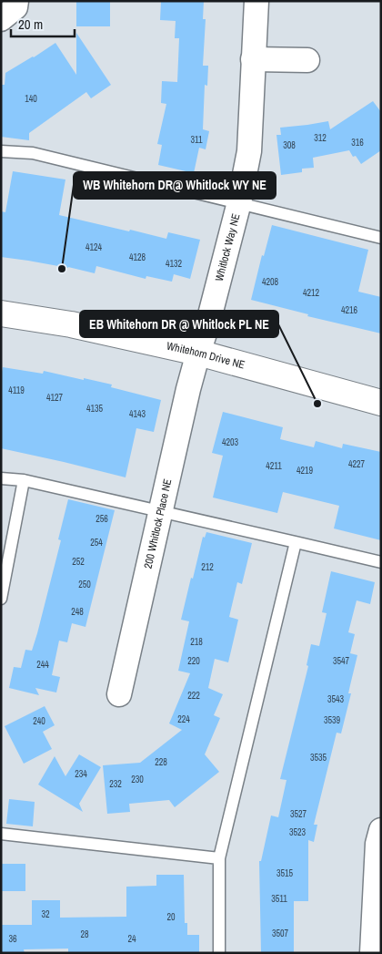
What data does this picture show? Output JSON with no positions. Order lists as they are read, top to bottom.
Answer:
{
  "streets": {
    "street": ["Whitlock Way NE", "Whitehorn Drive NE", "200 Whitlock Place NE"]
  },
  "crossings": [
    ["Whitlock Way NE", "Whitehorn Drive NE"],
    ["Whitlock Way NE", "200 Whitlock Place NE"],
    ["Whitehorn Drive NE", "200 Whitlock Place NE"]
  ],
  "places": ["WB Whitehorn DR@ Whitlock WY NE", "EB Whitehorn DR @ Whitlock PL NE"],
  "house_numbers": [
    "140",
    "312",
    "311",
    "316",
    "308",
    "4124",
    "4128",
    "4132",
    "4208",
    "4212",
    "4216",
    "4119",
    "4127",
    "4135",
    "4143",
    "4203",
    "4227",
    "4211",
    "4219",
    "256",
    "254",
    "252",
    "212",
    "250",
    "248",
    "218",
    "220",
    "3547",
    "244",
    "222",
    "3543",
    "224",
    "3539",
    "240",
    "3535",
    "228",
    "234",
    "230",
    "232",
    "3527",
    "3523",
    "3515",
    "3511",
    "32",
    "20",
    "3507",
    "28",
    "36",
    "24"
  ],
  "scale_bar": "20 m"
}
